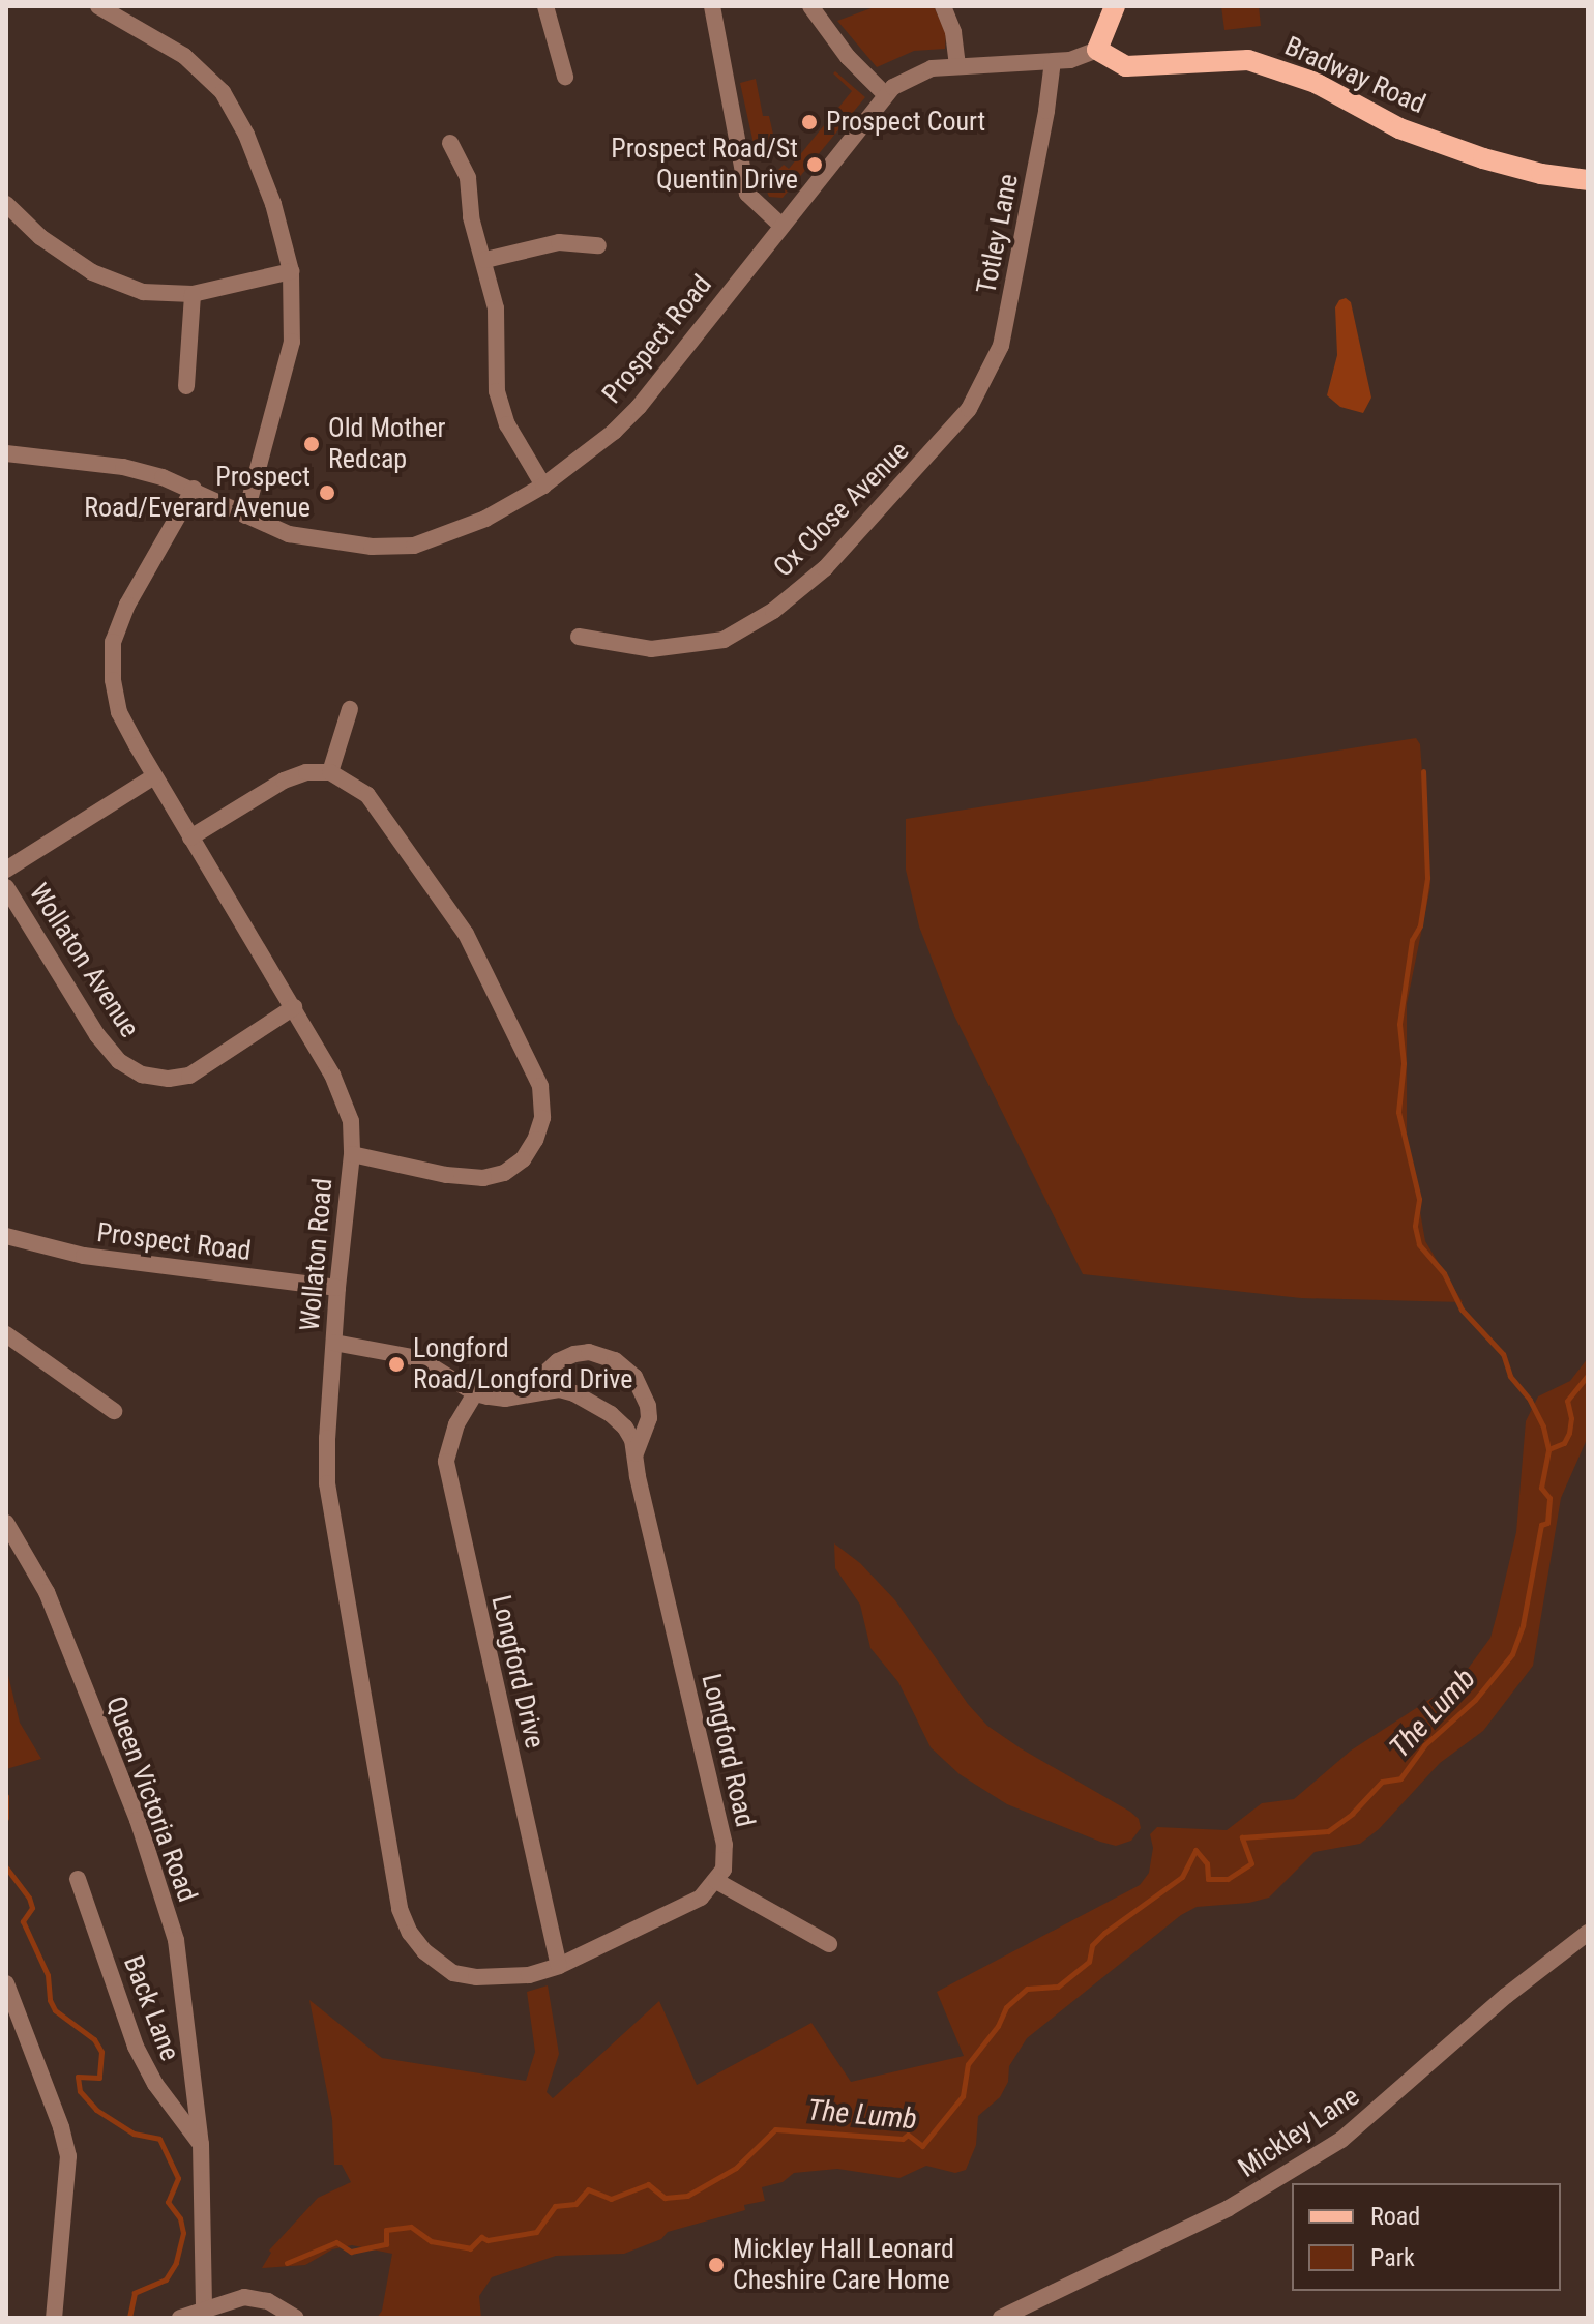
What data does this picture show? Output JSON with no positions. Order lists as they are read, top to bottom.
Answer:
{
  "streets": {
    "main road": ["Bradway Road"],
    "street": [
      "Totley Lane",
      "Prospect Road",
      "Ox Close Avenue",
      "Wollaton Avenue",
      "Wollaton Road",
      "Longford Drive",
      "Longford Road",
      "Queen Victoria Road",
      "Back Lane",
      "Mickley Lane"
    ]
  },
  "crossings": [
    ["Bradway Road", "Prospect Road"],
    ["Totley Lane", "Prospect Road"],
    ["Totley Lane", "Ox Close Avenue"],
    ["Prospect Road", "Wollaton Road"],
    ["Wollaton Avenue", "Wollaton Road"],
    ["Wollaton Road", "Longford Drive"],
    ["Wollaton Road", "Longford Road"],
    ["Longford Drive", "Longford Road"],
    ["Queen Victoria Road", "Back Lane"]
  ],
  "water": ["The Lumb"],
  "places": [
    "Prospect Court",
    "Prospect Road/St Quentin Drive",
    "Old Mother Redcap",
    "Prospect Road/Everard Avenue",
    "Longford Road/Longford Drive",
    "Mickley Hall Leonard Cheshire Care Home"
  ],
  "legend": ["Road", "Park"]
}
